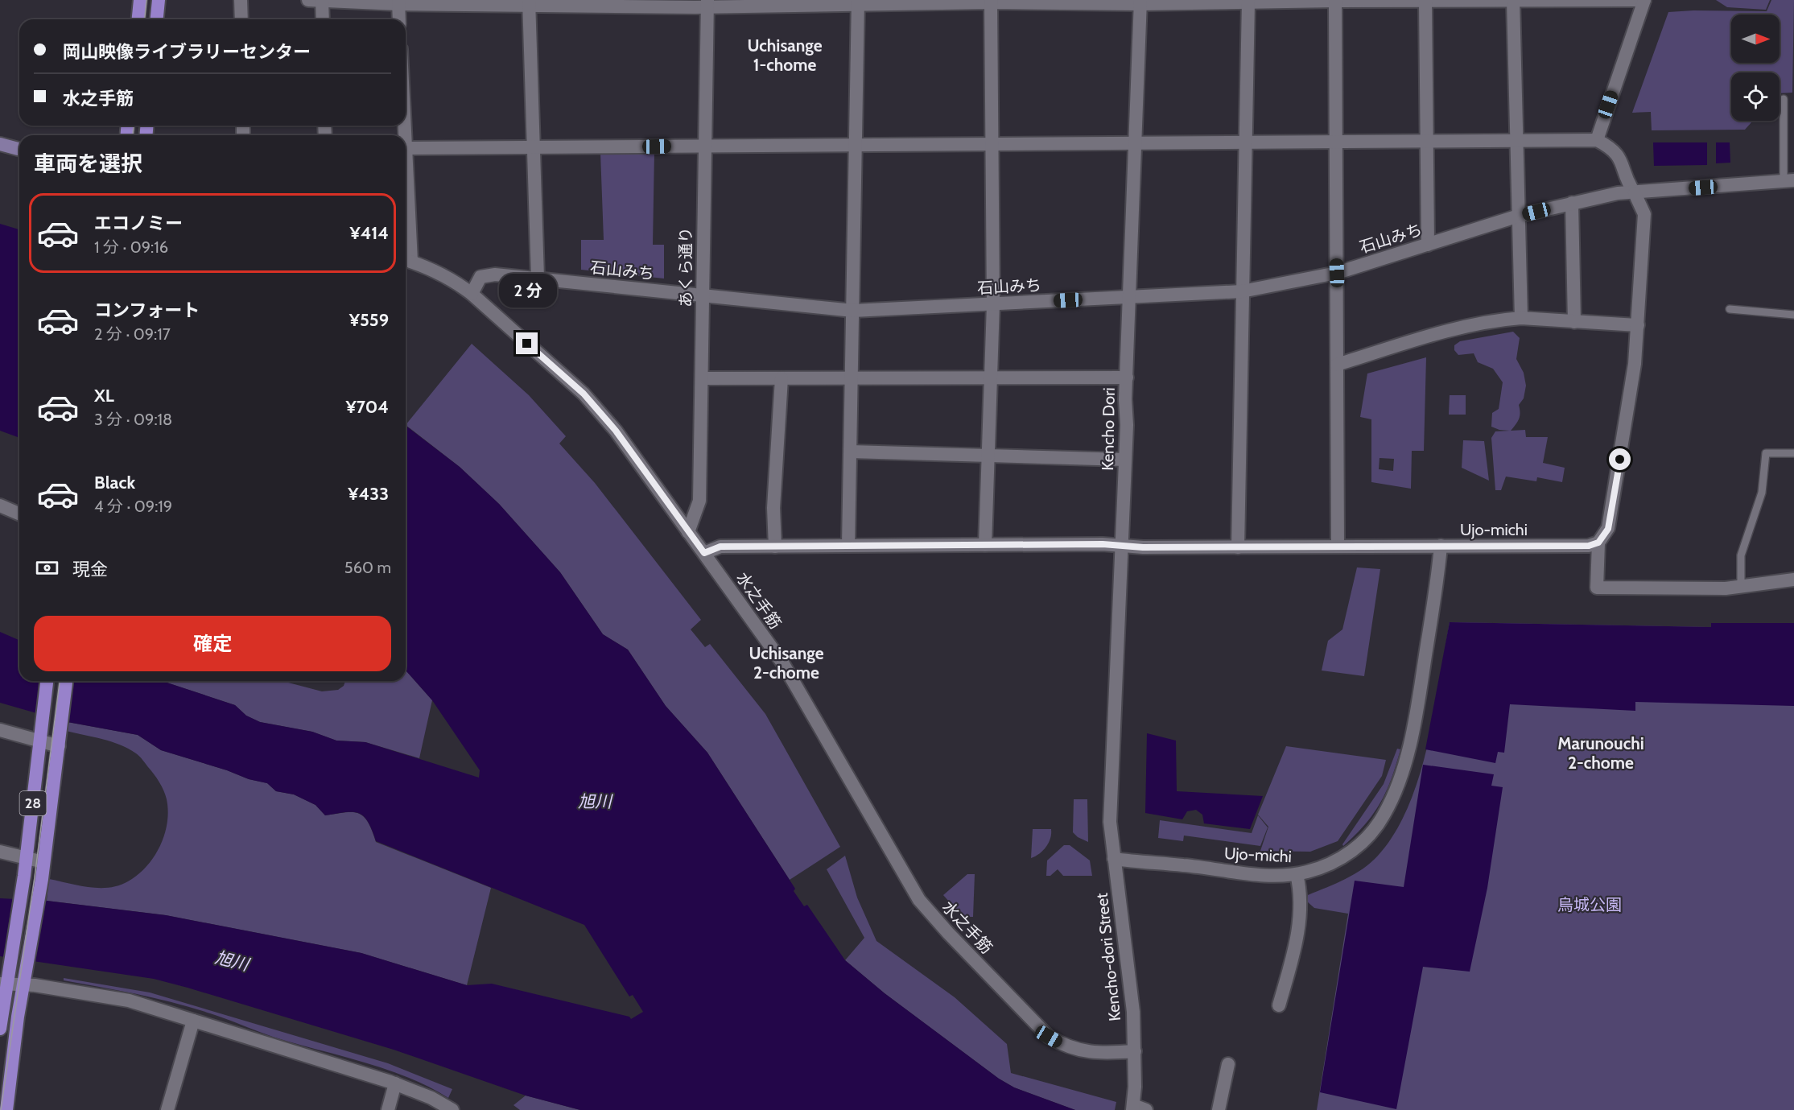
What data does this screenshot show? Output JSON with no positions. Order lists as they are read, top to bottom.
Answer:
{
  "streets": {
    "main road": ["28"],
    "street": [
      "石山みち",
      "あくら通り",
      "Kencho Dori",
      "Ujo-michi",
      "水之手筋",
      "Kencho-dori Street"
    ]
  },
  "crossings": [
    ["石山みち", "あくら通り"],
    ["石山みち", "Kencho Dori"],
    ["石山みち", "水之手筋"],
    ["あくら通り", "水之手筋"],
    ["Kencho Dori", "Ujo-michi"],
    ["Kencho Dori", "Kencho-dori Street"],
    ["Ujo-michi", "Kencho-dori Street"],
    ["水之手筋", "Kencho-dori Street"]
  ],
  "districts": ["Uchisange 1-chome", "Uchisange 2-chome", "Marunouchi 2-chome"],
  "water": ["旭川"],
  "parks": ["烏城公園"],
  "north": "right",
  "page": {
    "banner": ["岡山映像ライブラリーセンター", "水之手筋"],
    "heading": "車両を選択",
    "list": [
      {
        "name": "エコノミー",
        "note": "1 分 · 09:16",
        "value": "¥414"
      },
      {
        "name": "コンフォート",
        "note": "2 分 · 09:17",
        "value": "¥559"
      },
      {
        "name": "XL",
        "note": "3 分 · 09:18",
        "value": "¥704"
      },
      {
        "name": "Black",
        "note": "4 分 · 09:19",
        "value": "¥433"
      }
    ],
    "bubble": "2 分",
    "pay": ["現金", "560 m"],
    "buttons": "確定"
  }
}
